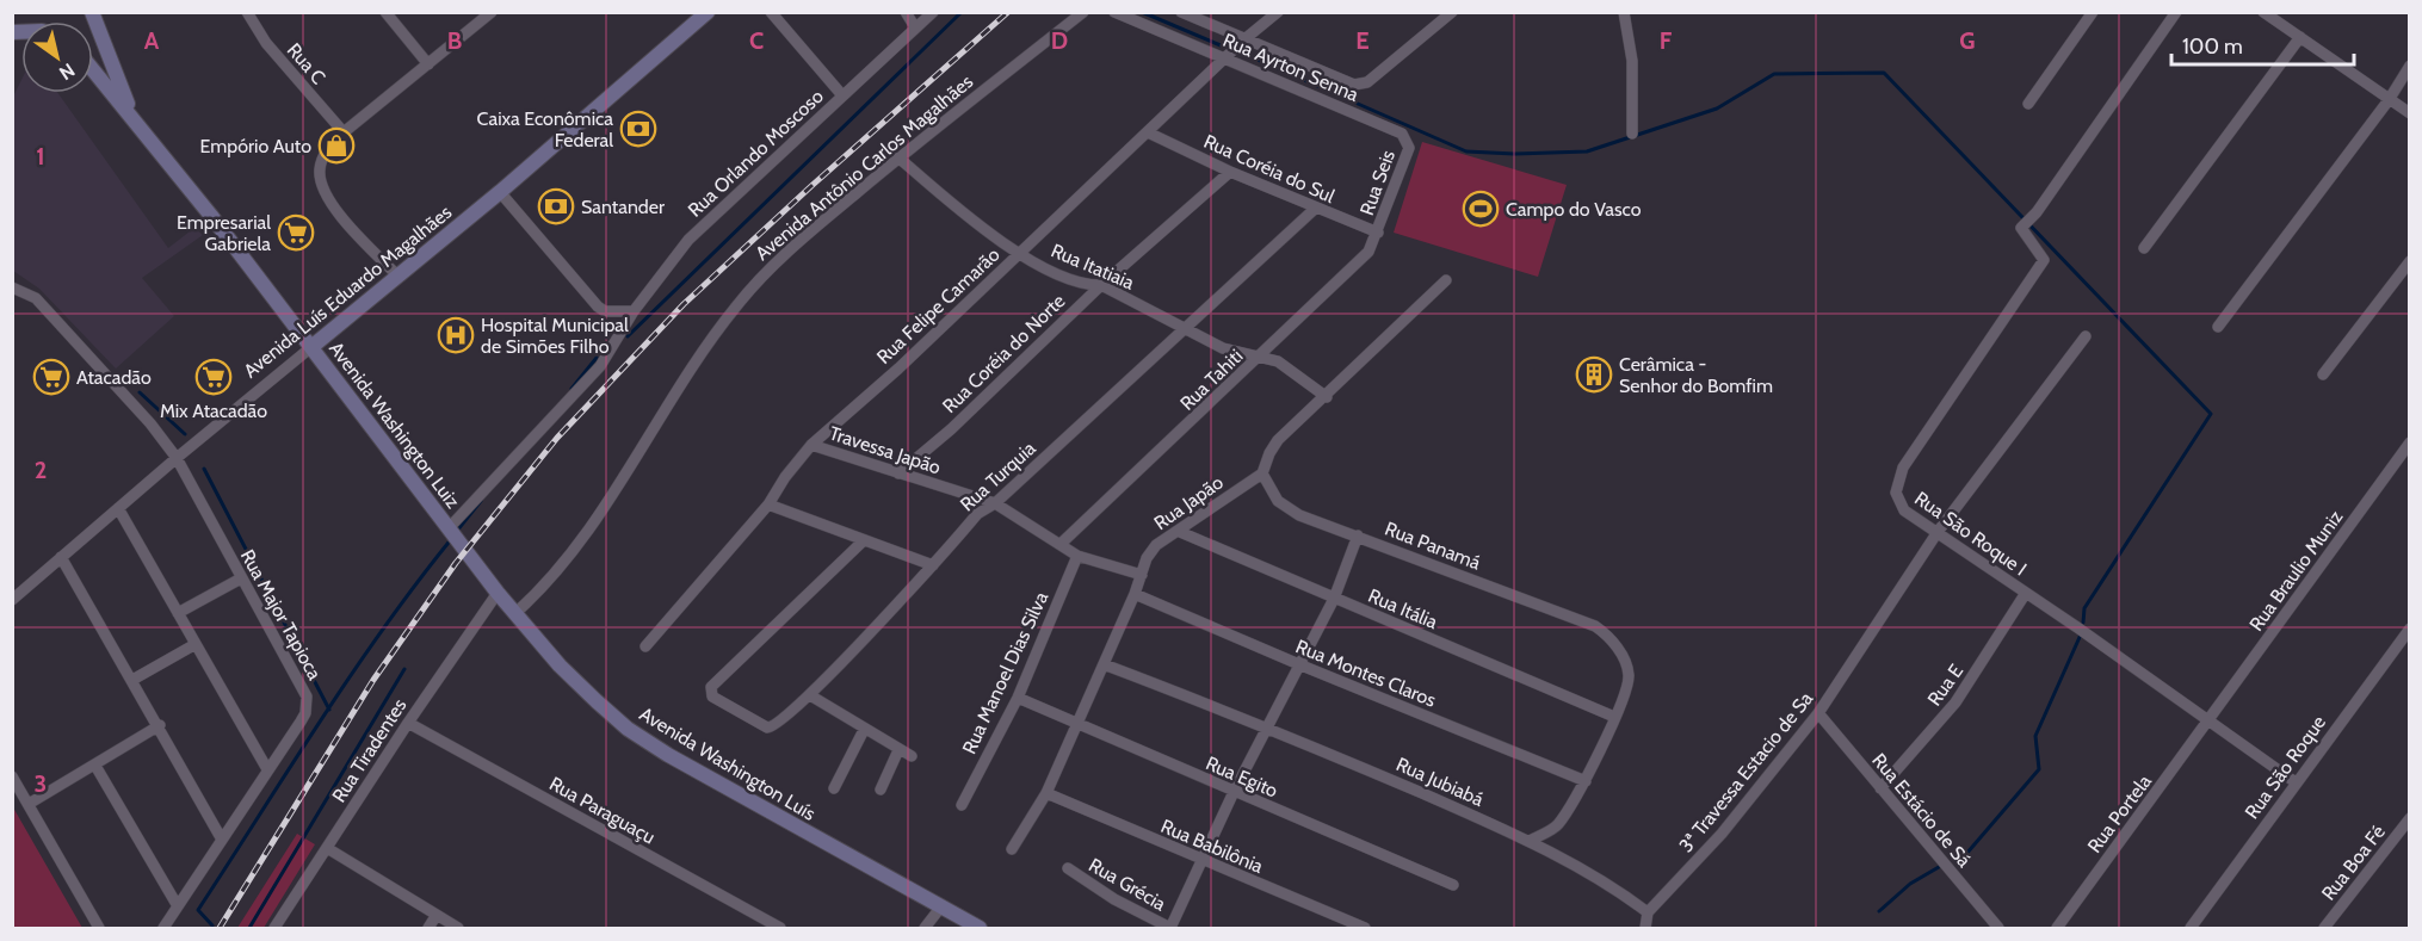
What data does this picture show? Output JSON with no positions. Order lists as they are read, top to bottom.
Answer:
{
  "streets": {
    "main road": ["Avenida Luís Eduardo Magalhães", "Avenida Washington Luiz", "Avenida Washington Luís"],
    "street": [
      "Rua C",
      "Rua Ayrton Senna",
      "Rua Orlando Moscoso",
      "Avenida Antônio Carlos Magalhães",
      "Rua Coréia do Sul",
      "Rua Seis",
      "Rua Itatiaia",
      "Rua Felipe Camarão",
      "Rua Coréia do Norte",
      "Rua Tahiti",
      "Travessa Japão",
      "Rua Turquia",
      "Rua Japão",
      "Rua São Roque I",
      "Rua Panamá",
      "Rua Braulio Muniz",
      "Rua Itália",
      "Rua Major Tapioca",
      "Rua Manoel Dias Silva",
      "Rua Montes Claros",
      "Rua E",
      "Rua Tiradentes",
      "Rua São Roque",
      "3ª Travessa Estacio de Sa",
      "Rua Egito",
      "Rua Jubiabá",
      "Rua Paraguaçu",
      "Rua Estácio de Sá",
      "Rua Portela",
      "Rua Babilônia",
      "Rua Boa Fé",
      "Rua Grécia"
    ]
  },
  "crossings": [
    ["Rua Ayrton Senna", "Rua Seis"],
    ["Rua Ayrton Senna", "Rua Felipe Camarão"],
    ["Rua Orlando Moscoso", "Avenida Washington Luiz"],
    ["Rua Orlando Moscoso", "Avenida Washington Luís"],
    ["Avenida Antônio Carlos Magalhães", "Rua Itatiaia"],
    ["Avenida Antônio Carlos Magalhães", "Avenida Washington Luís"],
    ["Rua Coréia do Sul", "Rua Seis"],
    ["Rua Coréia do Sul", "Rua Felipe Camarão"],
    ["Rua Coréia do Sul", "Rua Coréia do Norte"],
    ["Rua Coréia do Sul", "Rua Tahiti"],
    ["Rua Coréia do Sul", "Rua Turquia"],
    ["Rua Seis", "Rua Tahiti"],
    ["Rua Itatiaia", "Rua Felipe Camarão"],
    ["Rua Itatiaia", "Rua Coréia do Norte"],
    ["Rua Itatiaia", "Rua Tahiti"],
    ["Rua Itatiaia", "Rua Turquia"],
    ["Rua Itatiaia", "Rua Japão"],
    ["Avenida Luís Eduardo Magalhães", "Avenida Washington Luiz"],
    ["Avenida Luís Eduardo Magalhães", "Rua Major Tapioca"],
    ["Rua Felipe Camarão", "Travessa Japão"],
    ["Rua Coréia do Norte", "Travessa Japão"],
    ["Rua Tahiti", "Travessa Japão"],
    ["Avenida Washington Luiz", "Avenida Washington Luís"],
    ["Travessa Japão", "Rua Turquia"],
    ["Travessa Japão", "Rua Japão"],
    ["Travessa Japão", "Rua Manoel Dias Silva"],
    ["Rua Japão", "Rua Panamá"],
    ["Rua Japão", "Rua Itália"],
    ["Rua Japão", "Rua Montes Claros"],
    ["Rua Japão", "Rua Egito"],
    ["Rua Japão", "Rua Jubiabá"],
    ["Rua Japão", "Rua Babilônia"],
    ["Rua São Roque I", "Rua Braulio Muniz"],
    ["Rua São Roque I", "Rua E"],
    ["Rua São Roque I", "Rua São Roque"],
    ["Rua São Roque I", "3ª Travessa Estacio de Sa"],
    ["Rua São Roque I", "Rua Portela"],
    ["Rua Panamá", "Rua Itália"],
    ["Rua Braulio Muniz", "Rua Portela"],
    ["Rua Manoel Dias Silva", "Rua Egito"],
    ["Rua E", "Rua Estácio de Sá"],
    ["Rua Tiradentes", "Avenida Washington Luís"],
    ["Rua Tiradentes", "Rua Paraguaçu"],
    ["3ª Travessa Estacio de Sa", "Rua Estácio de Sá"]
  ],
  "places": {
    "bank": ["Caixa Econômica Federal", "Santander"],
    "shop": ["Empório Auto"],
    "sports": ["Campo do Vasco"],
    "supermarket": ["Empresarial Gabriela", "Atacadão", "Mix Atacadão"],
    "hospital": ["Hospital Municipal de Simões Filho"],
    "building": ["Cerâmica - Senhor do Bomfim"]
  },
  "scale_bar": "100 m",
  "north": "bottom right",
  "grid": {
    "columns": [
      "A",
      "B",
      "C",
      "D",
      "E",
      "F",
      "G"
    ],
    "rows": ["1", "2", "3"]
  }
}
